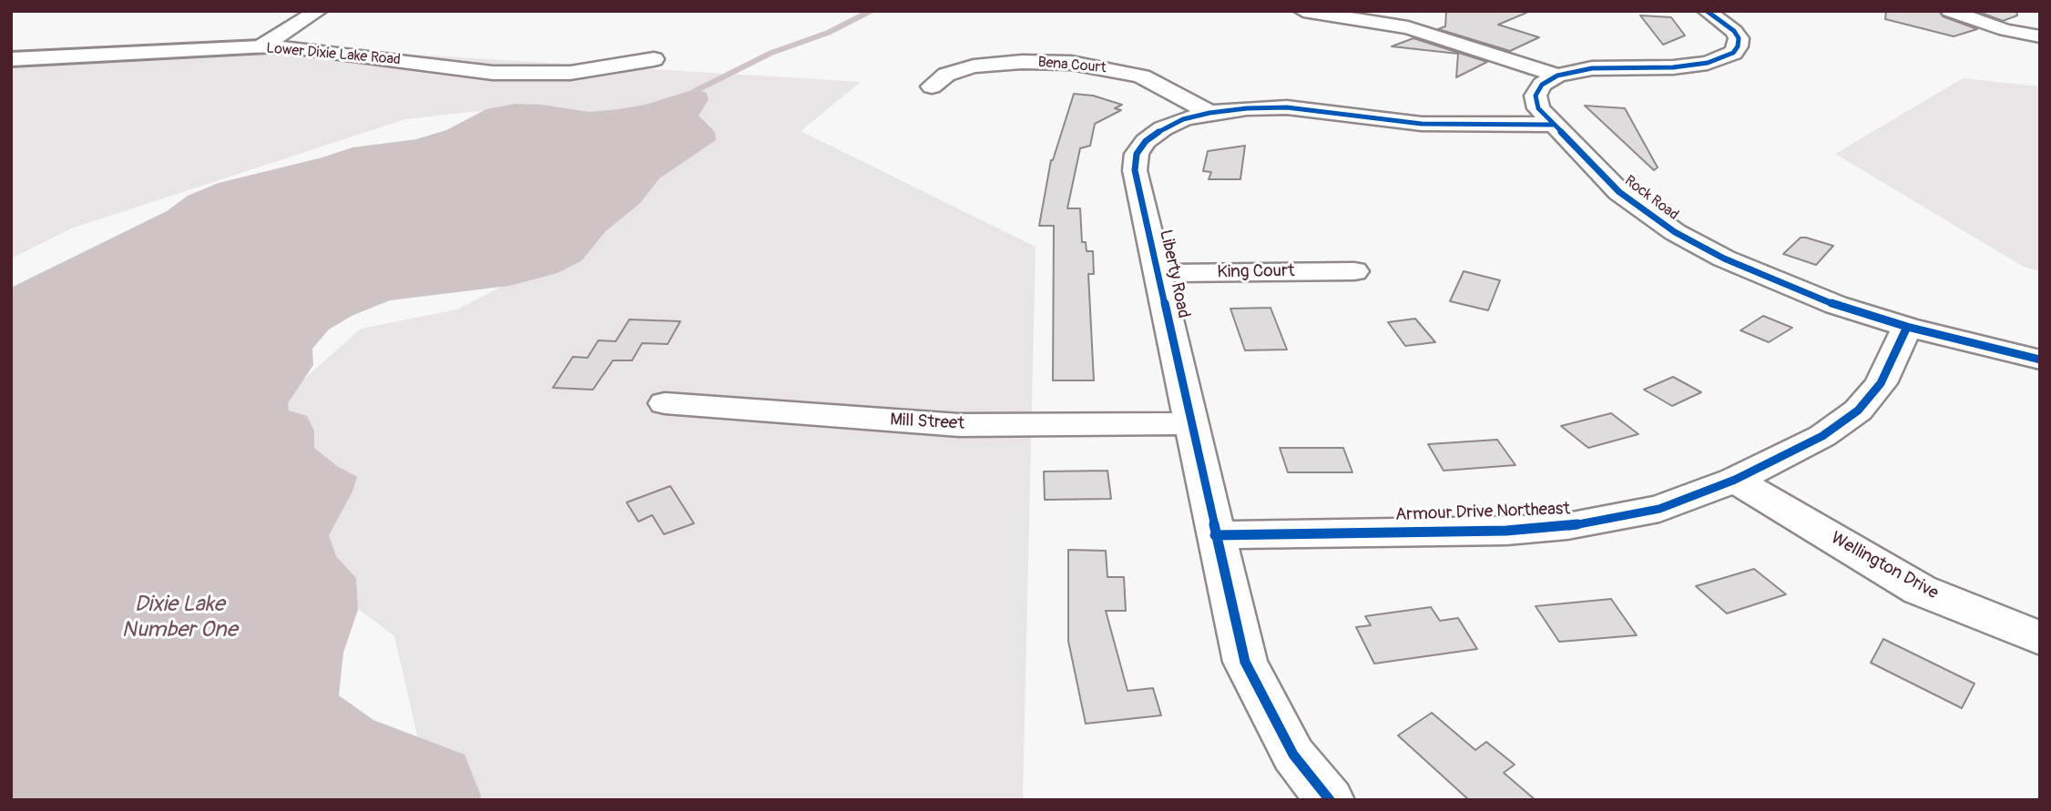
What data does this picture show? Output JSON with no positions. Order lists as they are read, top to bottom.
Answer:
{
  "streets": {
    "street": [
      "Lower Dixie Lake Road",
      "Bena Court",
      "Rock Road",
      "King Court",
      "Liberty Road",
      "Mill Street",
      "Armour Drive Northeast",
      "Wellington Drive"
    ]
  },
  "crossings": [
    ["Bena Court", "Liberty Road"],
    ["Rock Road", "Liberty Road"],
    ["Rock Road", "Armour Drive Northeast"],
    ["King Court", "Liberty Road"],
    ["Liberty Road", "Mill Street"],
    ["Liberty Road", "Armour Drive Northeast"],
    ["Armour Drive Northeast", "Wellington Drive"]
  ],
  "water": ["Dixie Lake Number One"]
}
